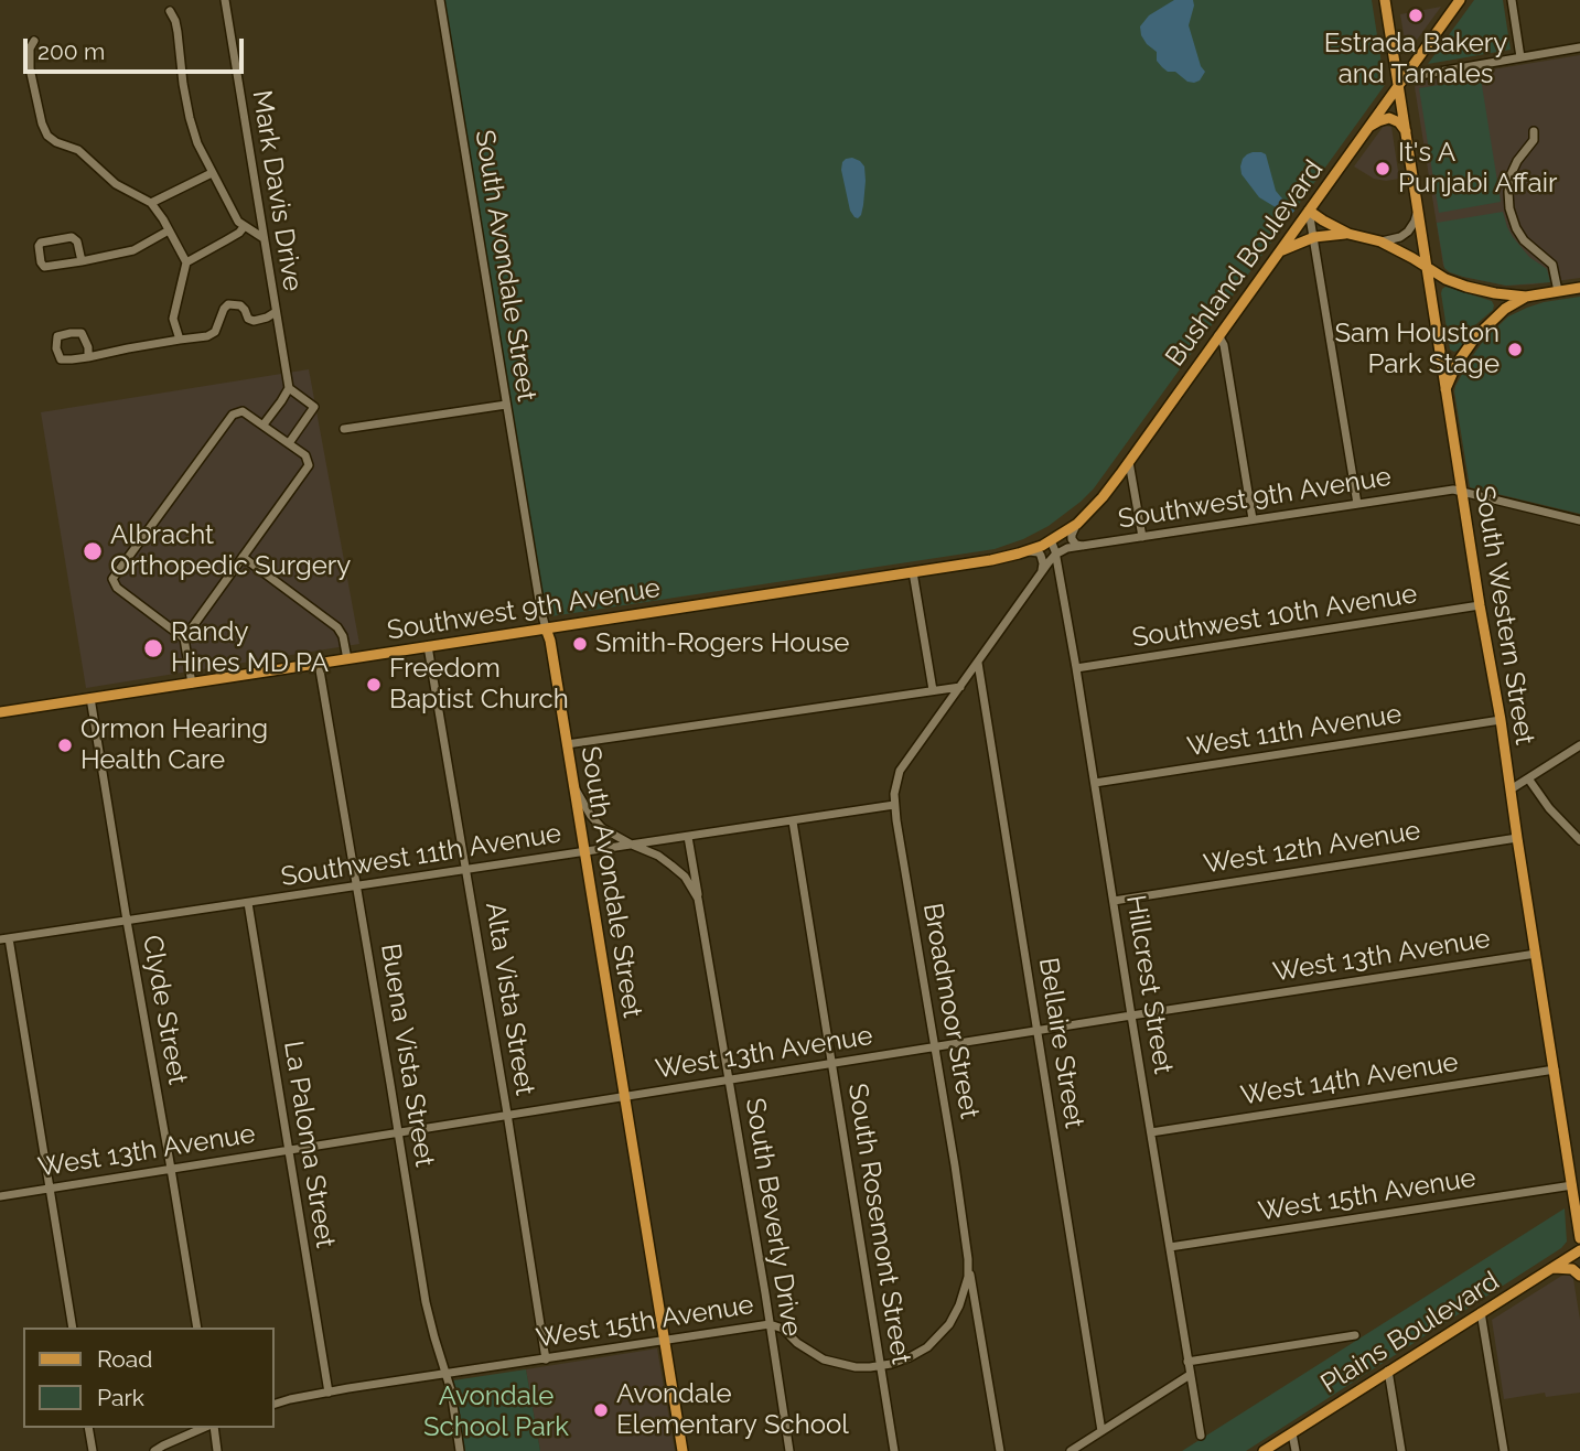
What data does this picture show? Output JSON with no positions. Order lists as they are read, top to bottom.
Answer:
{
  "streets": {
    "main road": [
      "Bushland Boulevard",
      "South Avondale Street",
      "Southwest 9th Avenue",
      "South Western Street",
      "Plains Boulevard"
    ],
    "street": [
      "Mark Davis Drive",
      "Southwest 10th Avenue",
      "West 11th Avenue",
      "West 12th Avenue",
      "Southwest 11th Avenue",
      "West 13th Avenue",
      "Hillcrest Street",
      "Alta Vista Street",
      "Clyde Street",
      "Broadmoor Street",
      "Bellaire Street",
      "Buena Vista Street",
      "West 14th Avenue",
      "La Paloma Street",
      "West 15th Avenue",
      "South Beverly Drive",
      "South Rosemont Street"
    ]
  },
  "crossings": [
    ["Bushland Boulevard", "Southwest 9th Avenue"],
    ["Bushland Boulevard", "South Western Street"],
    ["Bushland Boulevard", "Hillcrest Street"],
    ["Bushland Boulevard", "Broadmoor Street"],
    ["Bushland Boulevard", "Bellaire Street"],
    ["South Avondale Street", "Southwest 9th Avenue"],
    ["South Avondale Street", "Southwest 11th Avenue"],
    ["South Avondale Street", "West 13th Avenue"],
    ["South Avondale Street", "West 15th Avenue"],
    ["South Avondale Street", "South Beverly Drive"],
    ["Southwest 9th Avenue", "South Western Street"],
    ["Southwest 9th Avenue", "Hillcrest Street"],
    ["Southwest 9th Avenue", "Alta Vista Street"],
    ["Southwest 9th Avenue", "Clyde Street"],
    ["Southwest 9th Avenue", "Buena Vista Street"],
    ["South Western Street", "Southwest 10th Avenue"],
    ["South Western Street", "West 11th Avenue"],
    ["South Western Street", "West 12th Avenue"],
    ["South Western Street", "West 13th Avenue"],
    ["South Western Street", "West 14th Avenue"],
    ["South Western Street", "West 15th Avenue"],
    ["Southwest 10th Avenue", "Hillcrest Street"],
    ["West 11th Avenue", "Hillcrest Street"],
    ["West 12th Avenue", "Hillcrest Street"],
    ["Southwest 11th Avenue", "Alta Vista Street"],
    ["Southwest 11th Avenue", "Clyde Street"],
    ["Southwest 11th Avenue", "Broadmoor Street"],
    ["Southwest 11th Avenue", "Buena Vista Street"],
    ["Southwest 11th Avenue", "La Paloma Street"],
    ["Southwest 11th Avenue", "South Beverly Drive"],
    ["Southwest 11th Avenue", "South Rosemont Street"],
    ["West 13th Avenue", "Hillcrest Street"],
    ["West 13th Avenue", "Alta Vista Street"],
    ["West 13th Avenue", "Clyde Street"],
    ["West 13th Avenue", "Broadmoor Street"],
    ["West 13th Avenue", "Bellaire Street"],
    ["West 13th Avenue", "Buena Vista Street"],
    ["West 13th Avenue", "La Paloma Street"],
    ["West 13th Avenue", "South Beverly Drive"],
    ["West 13th Avenue", "South Rosemont Street"],
    ["Hillcrest Street", "West 14th Avenue"],
    ["Hillcrest Street", "West 15th Avenue"],
    ["Alta Vista Street", "West 15th Avenue"],
    ["Broadmoor Street", "West 15th Avenue"],
    ["Buena Vista Street", "West 15th Avenue"],
    ["La Paloma Street", "West 15th Avenue"],
    ["West 15th Avenue", "South Beverly Drive"],
    ["West 15th Avenue", "South Rosemont Street"]
  ],
  "parks": ["Avondale School Park"],
  "places": [
    "Estrada Bakery and Tamales",
    "It's A Punjabi Affair",
    "Sam Houston Park Stage",
    "Albracht Orthopedic Surgery",
    "Smith-Rogers House",
    "Randy Hines MD PA",
    "Freedom Baptist Church",
    "Ormon Hearing Health Care",
    "Avondale Elementary School"
  ],
  "legend": ["Road", "Park"],
  "scale_bar": "200 m"
}
